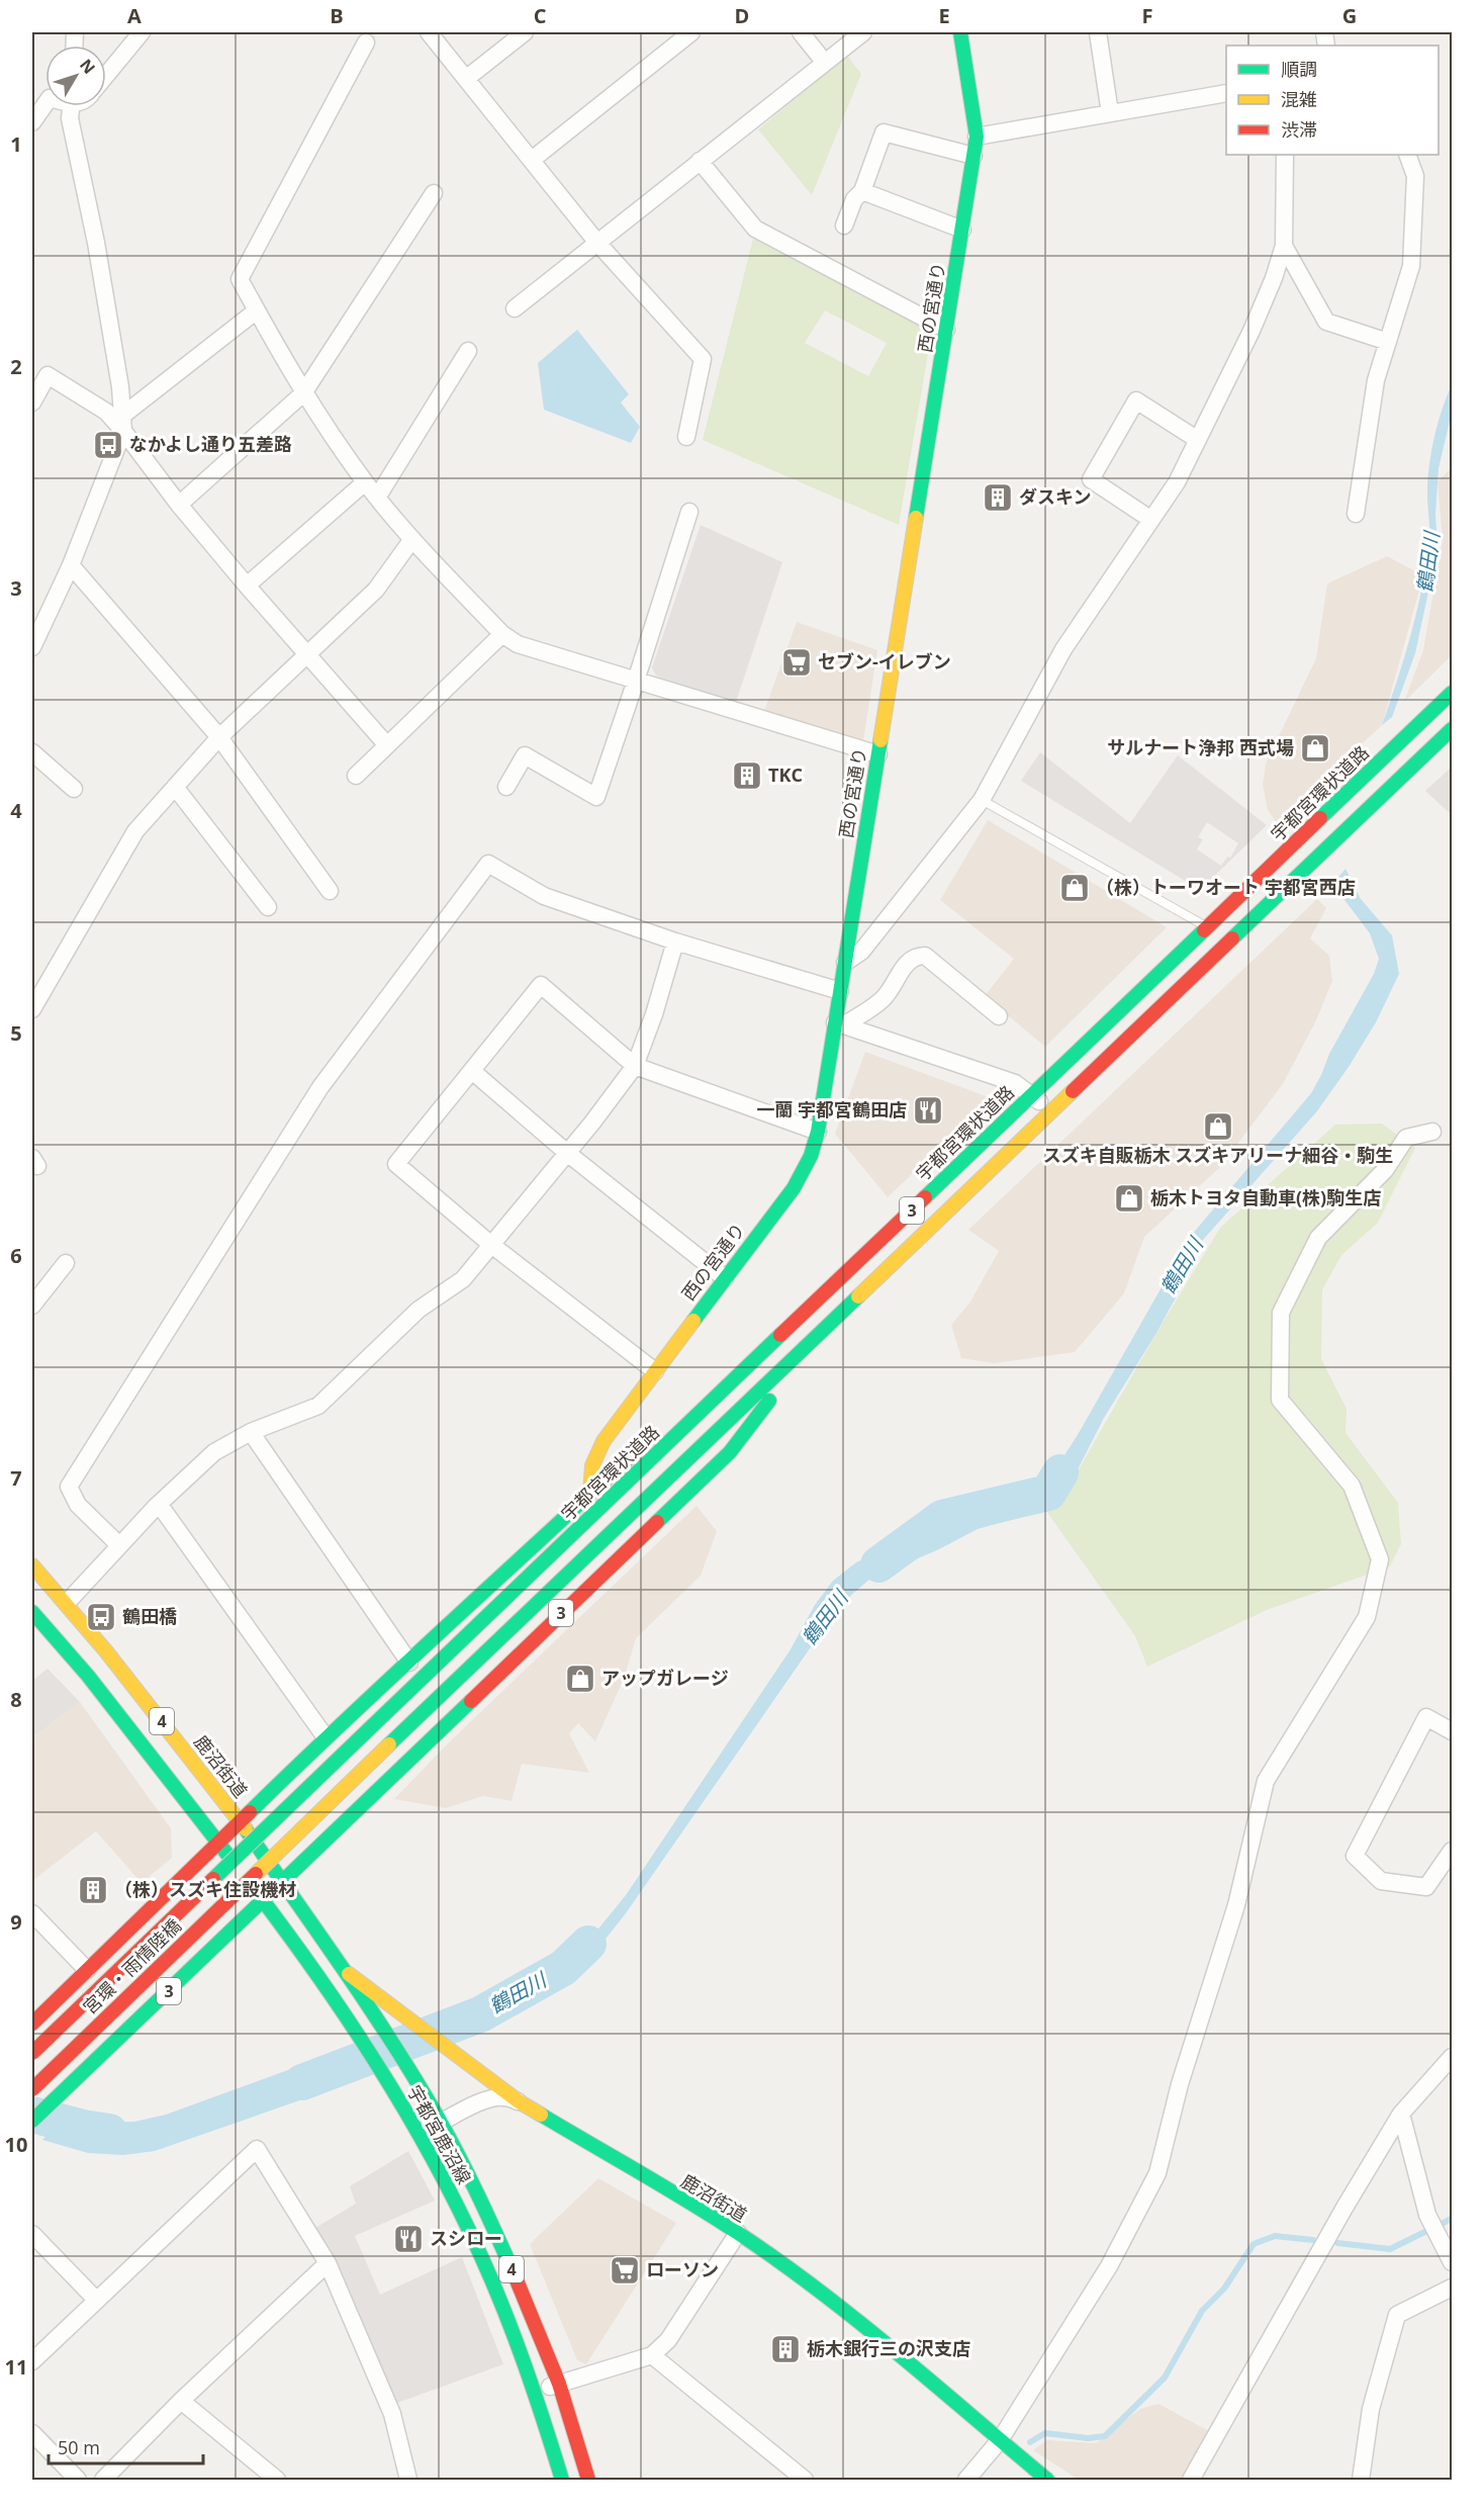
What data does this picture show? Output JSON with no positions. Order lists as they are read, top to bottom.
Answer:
{
  "streets": {
    "main road": [
      "西の宮通り",
      "宇都宮環状道路",
      "3",
      "4",
      "鹿沼街道",
      "宮環・雨情陸橋",
      "宇都宮鹿沼線"
    ]
  },
  "crossings": [
    ["宇都宮環状道路", "3"],
    ["宇都宮環状道路", "宮環・雨情陸橋"],
    ["3", "鹿沼街道"],
    ["3", "宮環・雨情陸橋"],
    ["3", "宇都宮鹿沼線"],
    ["4", "宇都宮鹿沼線"],
    ["鹿沼街道", "宇都宮鹿沼線"]
  ],
  "water": ["鶴田川"],
  "places": {
    "bus stop": ["なかよし通り五差路", "鶴田橋"],
    "building": [
      "ダスキン",
      "TKC",
      "（株）スズキ住設機材",
      "栃木銀行三の沢支店"
    ],
    "supermarket": ["セブン-イレブン", "ローソン"],
    "shop": [
      "サルナート浄邦 西式場",
      "（株）トーワオート 宇都宮西店",
      "スズキ自販栃木 スズキアリーナ細谷・駒生",
      "栃木トヨタ自動車(株)駒生店",
      "アップガレージ"
    ],
    "restaurant": ["一蘭 宇都宮鶴田店", "スシロー"]
  },
  "legend": ["順調", "混雑", "渋滞"],
  "scale_bar": "50 m",
  "north": "top right",
  "grid": {
    "columns": [
      "A",
      "B",
      "C",
      "D",
      "E",
      "F",
      "G"
    ],
    "rows": [
      "1",
      "2",
      "3",
      "4",
      "5",
      "6",
      "7",
      "8",
      "9",
      "10",
      "11"
    ]
  }
}
